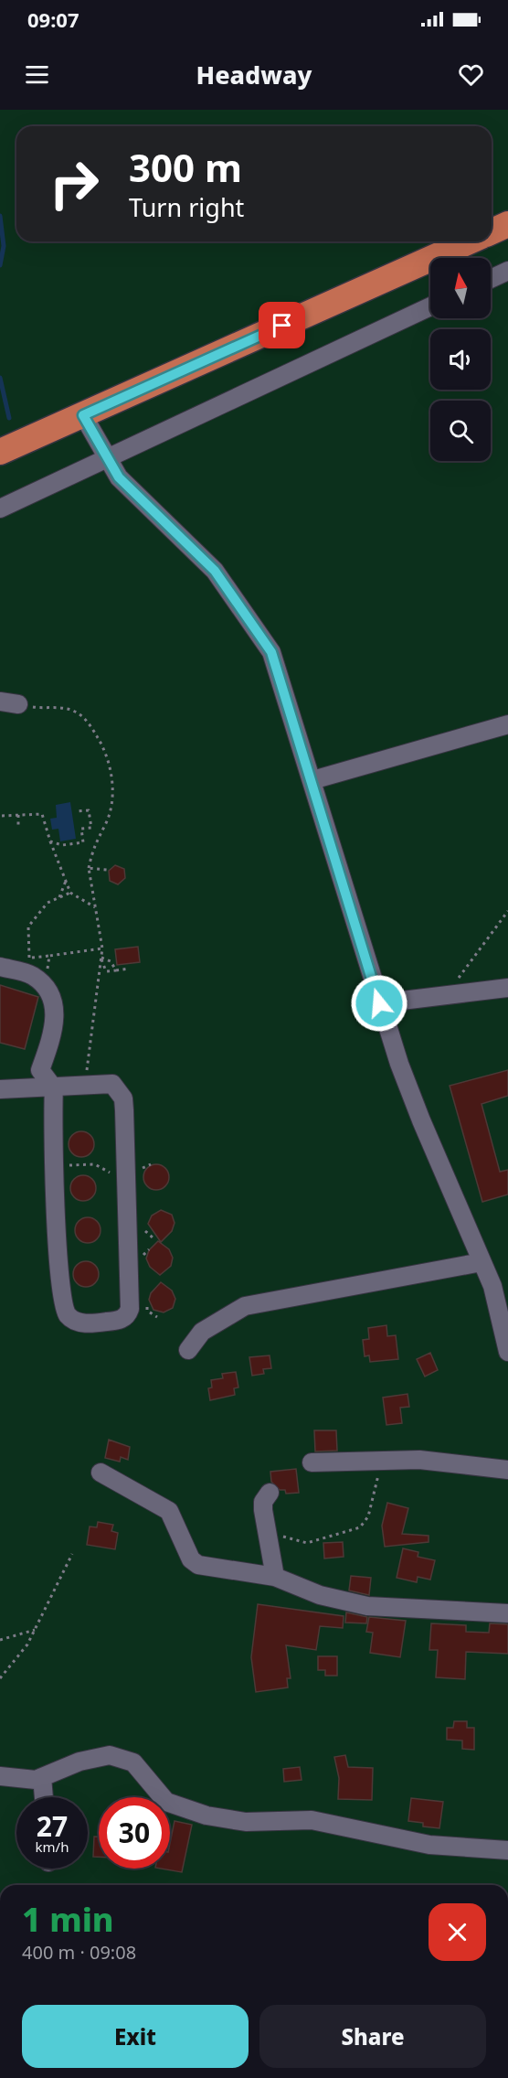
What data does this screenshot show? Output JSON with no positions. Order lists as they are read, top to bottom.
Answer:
{
  "north": "top",
  "page": {
    "status": "09:07",
    "header": "Headway",
    "turn": ["300 m", "Turn right"],
    "speed": "27 km/h",
    "limit": "30",
    "heading": ["1 min", "400 m · 09:08"],
    "buttons": ["Exit", "Share"]
  }
}
